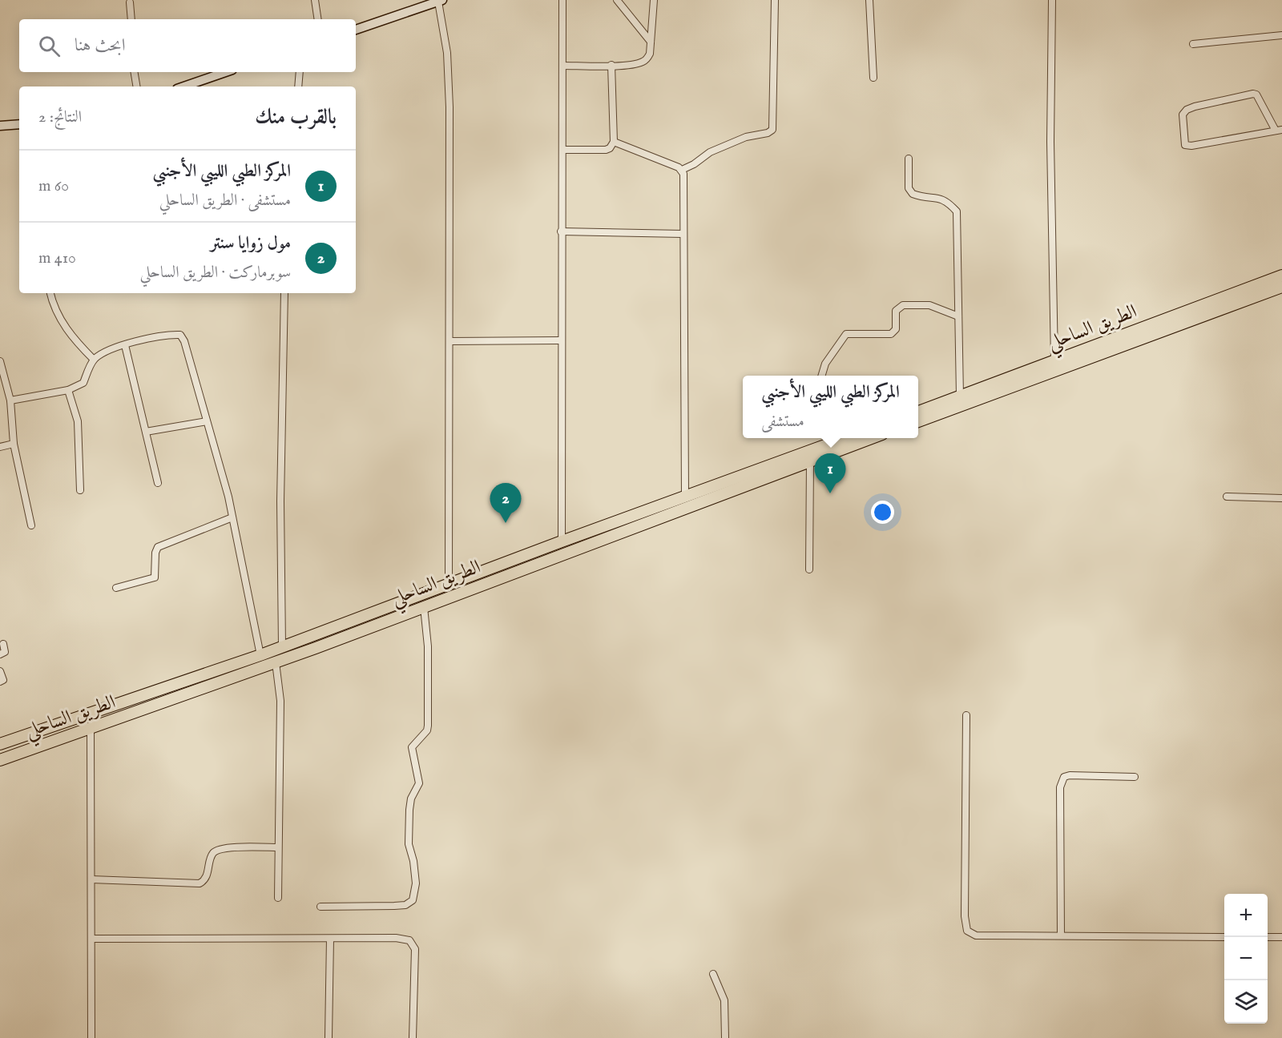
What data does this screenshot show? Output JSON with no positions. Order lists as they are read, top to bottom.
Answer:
{
  "streets": {
    "highway": ["الطريق الساحلي"]
  },
  "page": {
    "search": "ابحث هنا",
    "heading": ["بالقرب منك", "النتائج: 2"],
    "list": [
      {
        "mark": "1",
        "name": "المركز الطبي الليبي الأجنبي",
        "note": "مستشفى · الطريق الساحلي",
        "value": "60 m"
      },
      {
        "mark": "2",
        "name": "مول زوايا سنتر",
        "note": "سوبرماركت · الطريق الساحلي",
        "value": "410 m"
      }
    ],
    "popup": ["المركز الطبي الليبي الأجنبي", "مستشفى"],
    "pins": ["1", "2"],
    "map_buttons": ["+", "−"]
  }
}
